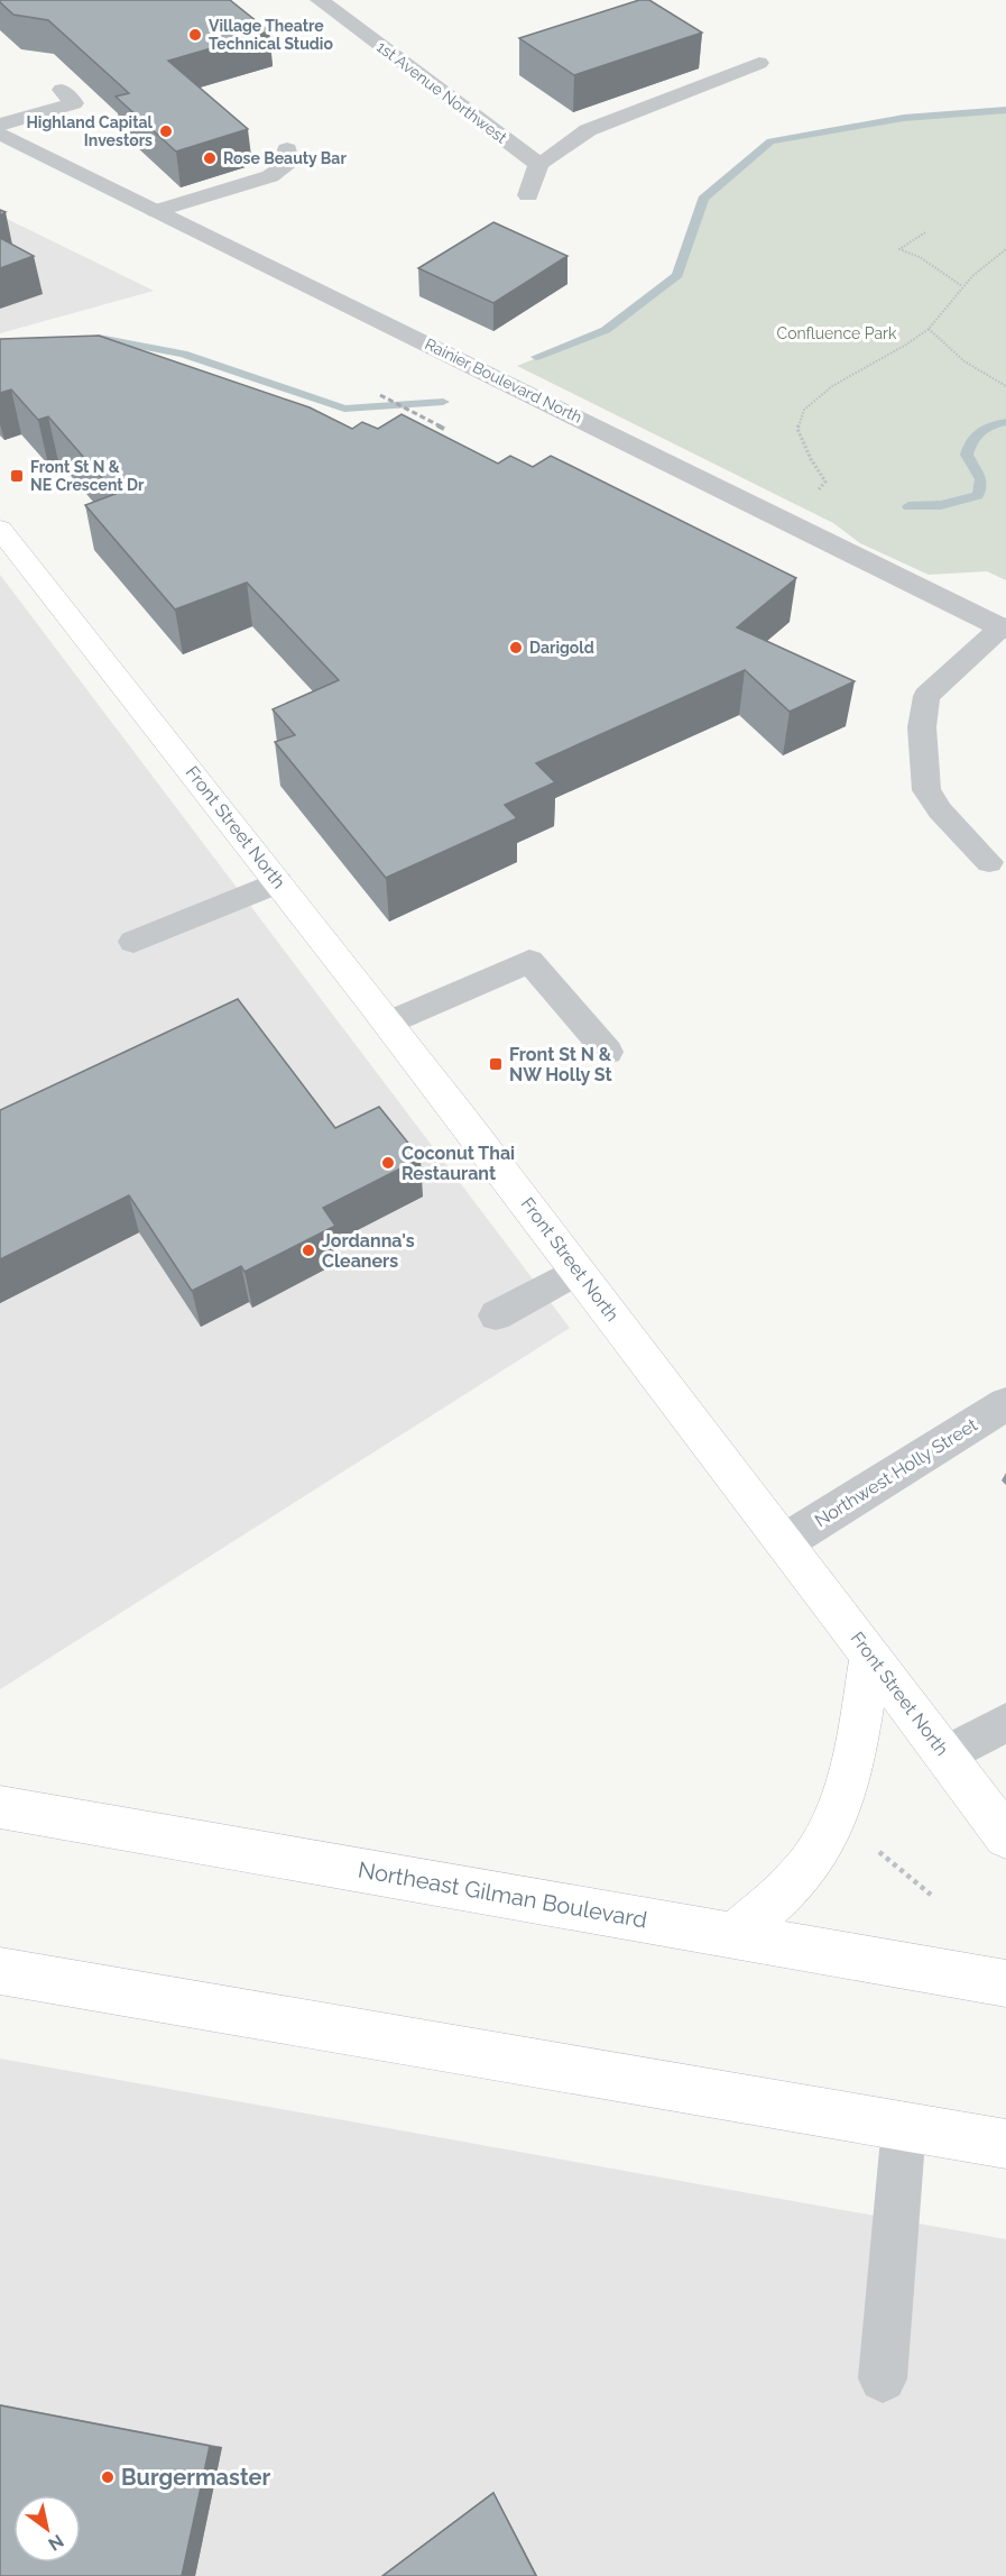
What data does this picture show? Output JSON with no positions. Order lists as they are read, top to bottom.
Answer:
{
  "streets": {
    "main road": ["Front Street North", "Northeast Gilman Boulevard"],
    "street": ["1st Avenue Northwest", "Rainier Boulevard North", "Northwest Holly Street"]
  },
  "crossings": [
    ["Front Street North", "Northwest Holly Street"]
  ],
  "parks": ["Confluence Park"],
  "places": {
    "other": [
      "Village Theatre Technical Studio",
      "Highland Capital Investors",
      "Rose Beauty Bar",
      "Darigold",
      "Coconut Thai Restaurant",
      "Jordanna's Cleaners",
      "Burgermaster"
    ],
    "transit": ["Front St N & NE Crescent Dr", "Front St N & NW Holly St"]
  },
  "north": "bottom right"
}
